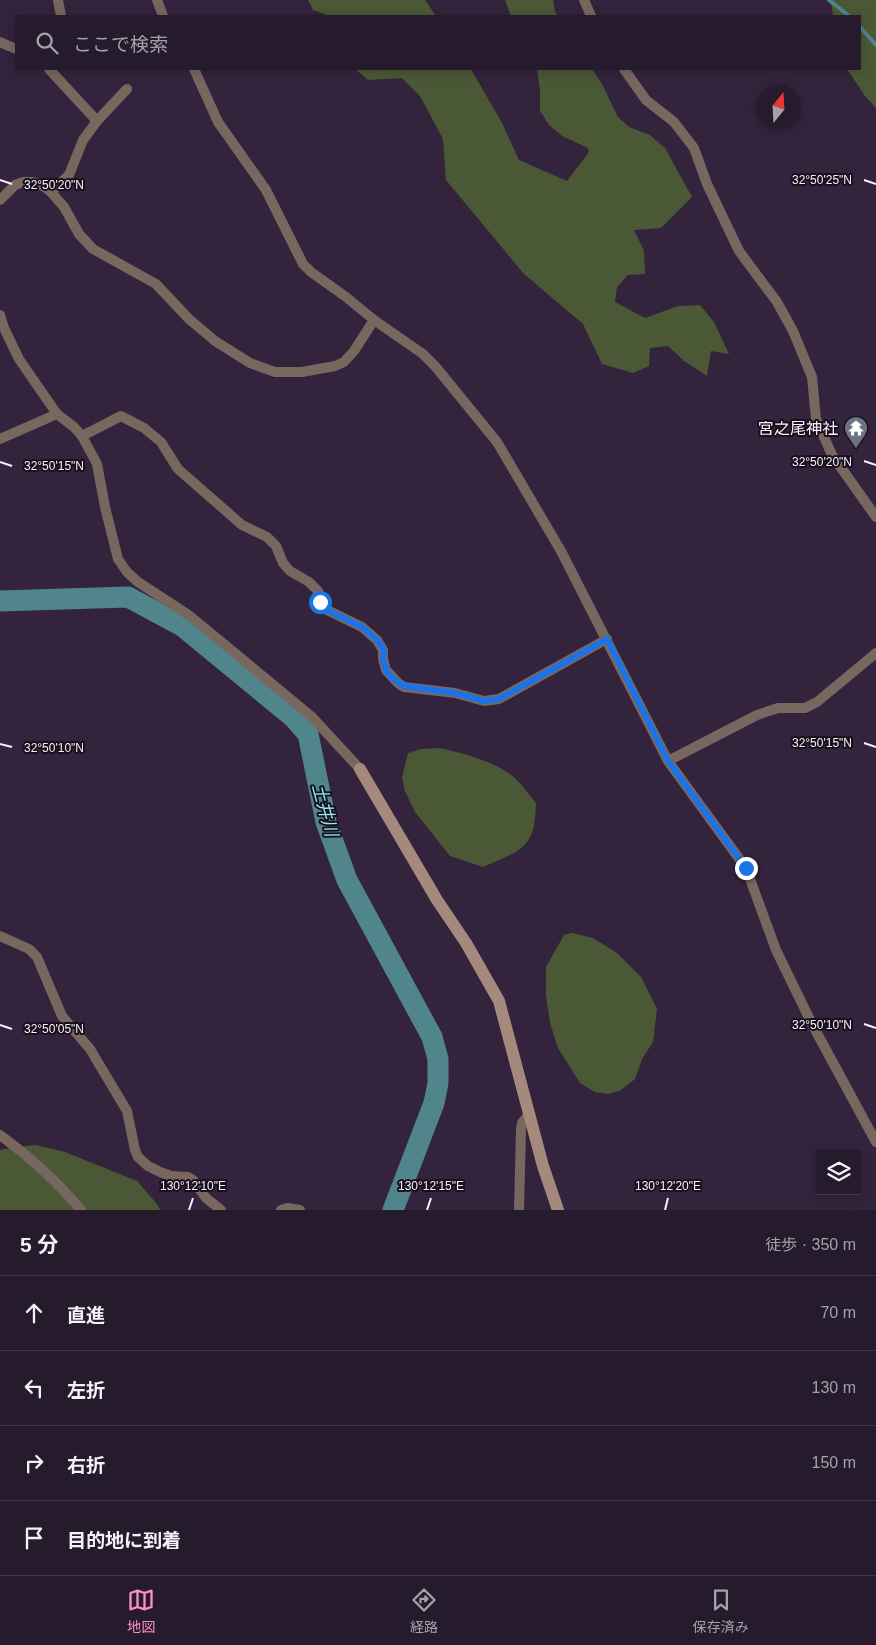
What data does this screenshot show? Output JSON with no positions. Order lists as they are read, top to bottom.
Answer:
{
  "water": ["土井川"],
  "places": {
    "temple": ["宮之尾神社"]
  },
  "north": "top",
  "page": {
    "search": "ここで検索",
    "heading": ["5 分", "徒歩 · 350 m"],
    "list": [
      ["直進", "70 m"],
      ["左折", "130 m"],
      ["右折", "150 m"],
      "目的地に到着"
    ],
    "nav": ["地図", "経路", "保存済み"]
  },
  "coordinates": [
    "32°50'25\"N",
    "32°50'20\"N",
    "32°50'15\"N",
    "32°50'10\"N",
    "32°50'05\"N",
    "130°12'10\"E",
    "130°12'15\"E",
    "130°12'20\"E"
  ]
}
